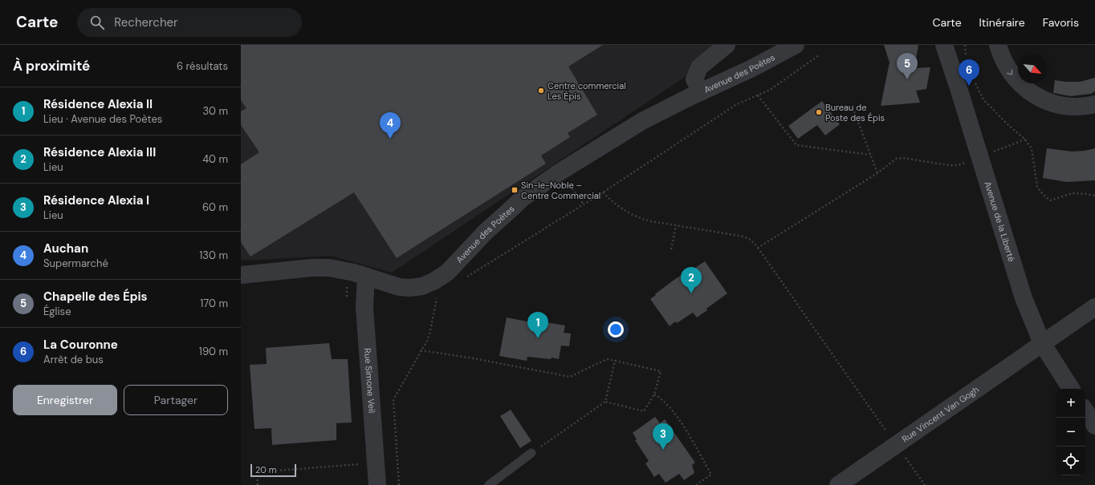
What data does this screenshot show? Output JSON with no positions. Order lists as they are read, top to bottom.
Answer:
{
  "streets": {
    "street": [
      "Avenue des Poètes",
      "Avenue de la Liberté",
      "Rue Simone Veil",
      "Rue Vincent Van Gogh"
    ]
  },
  "crossings": [
    ["Avenue des Poètes", "Rue Simone Veil"],
    ["Avenue de la Liberté", "Rue Vincent Van Gogh"]
  ],
  "places": {
    "other": ["Centre commercial Les Épis", "Bureau de Poste des Épis"],
    "transit": ["Sin-le-Noble – Centre Commercial"]
  },
  "scale_bar": "20 m",
  "north": "bottom right",
  "page": {
    "header": "Carte",
    "search": "Rechercher",
    "nav": ["Carte", "Itinéraire", "Favoris"],
    "heading": ["À proximité", "6 résultats"],
    "pins": [
      "5",
      "6",
      "4",
      "2",
      "1",
      "3"
    ],
    "list": [
      {
        "mark": "1",
        "name": "Résidence Alexia II",
        "note": "Lieu · Avenue des Poètes",
        "value": "30 m"
      },
      {
        "mark": "2",
        "name": "Résidence Alexia III",
        "note": "Lieu",
        "value": "40 m"
      },
      {
        "mark": "3",
        "name": "Résidence Alexia I",
        "note": "Lieu",
        "value": "60 m"
      },
      {
        "mark": "4",
        "name": "Auchan",
        "note": "Supermarché",
        "value": "130 m"
      },
      {
        "mark": "5",
        "name": "Chapelle des Épis",
        "note": "Église",
        "value": "170 m"
      },
      {
        "mark": "6",
        "name": "La Couronne",
        "note": "Arrêt de bus",
        "value": "190 m"
      }
    ],
    "buttons": ["Enregistrer", "Partager"],
    "map_buttons": ["+", "−"],
    "scale": "20 m"
  }
}
